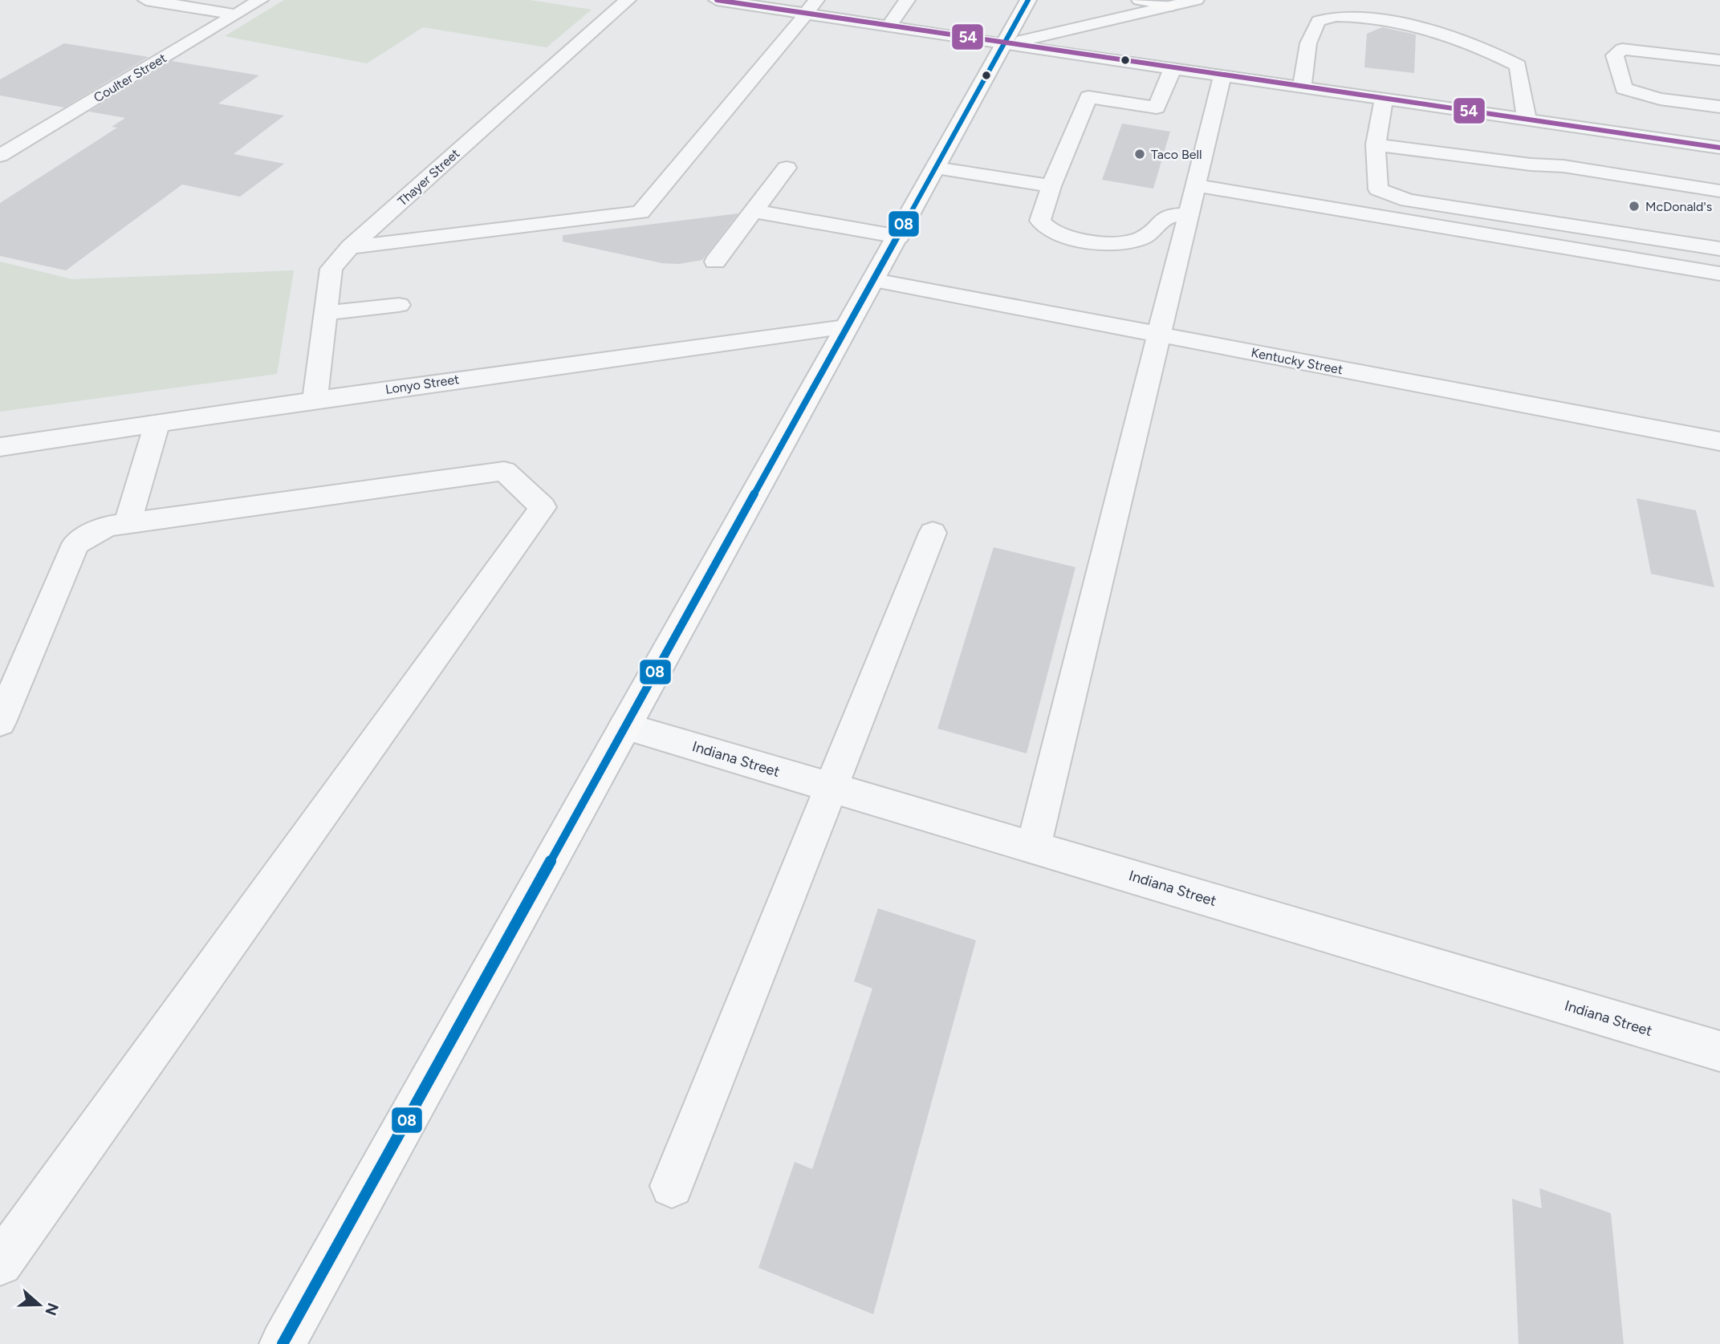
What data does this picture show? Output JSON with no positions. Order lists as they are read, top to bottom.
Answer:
{
  "streets": {
    "street": [
      "Coulter Street",
      "Thayer Street",
      "Kentucky Street",
      "Lonyo Street",
      "Indiana Street"
    ]
  },
  "crossings": [
    ["Thayer Street", "Lonyo Street"]
  ],
  "places": ["Taco Bell", "McDonald's"],
  "lines": ["transit line 08", "transit line 54"],
  "north": "right"
}
